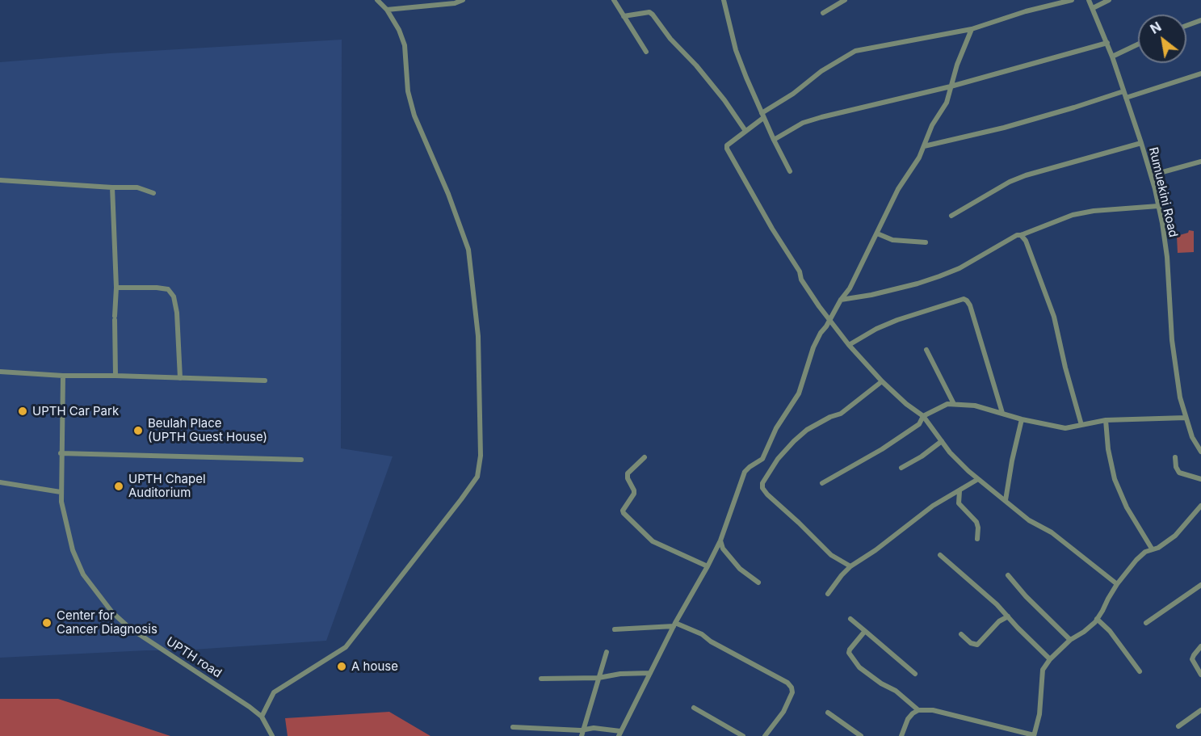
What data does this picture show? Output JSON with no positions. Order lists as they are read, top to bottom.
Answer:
{
  "streets": {
    "street": ["Rumuekini Road", "UPTH road"]
  },
  "places": [
    "UPTH Car Park",
    "Beulah Place (UPTH Guest House)",
    "UPTH Chapel Auditorium",
    "Center for Cancer Diagnosis",
    "A house"
  ],
  "north": "top left"
}
